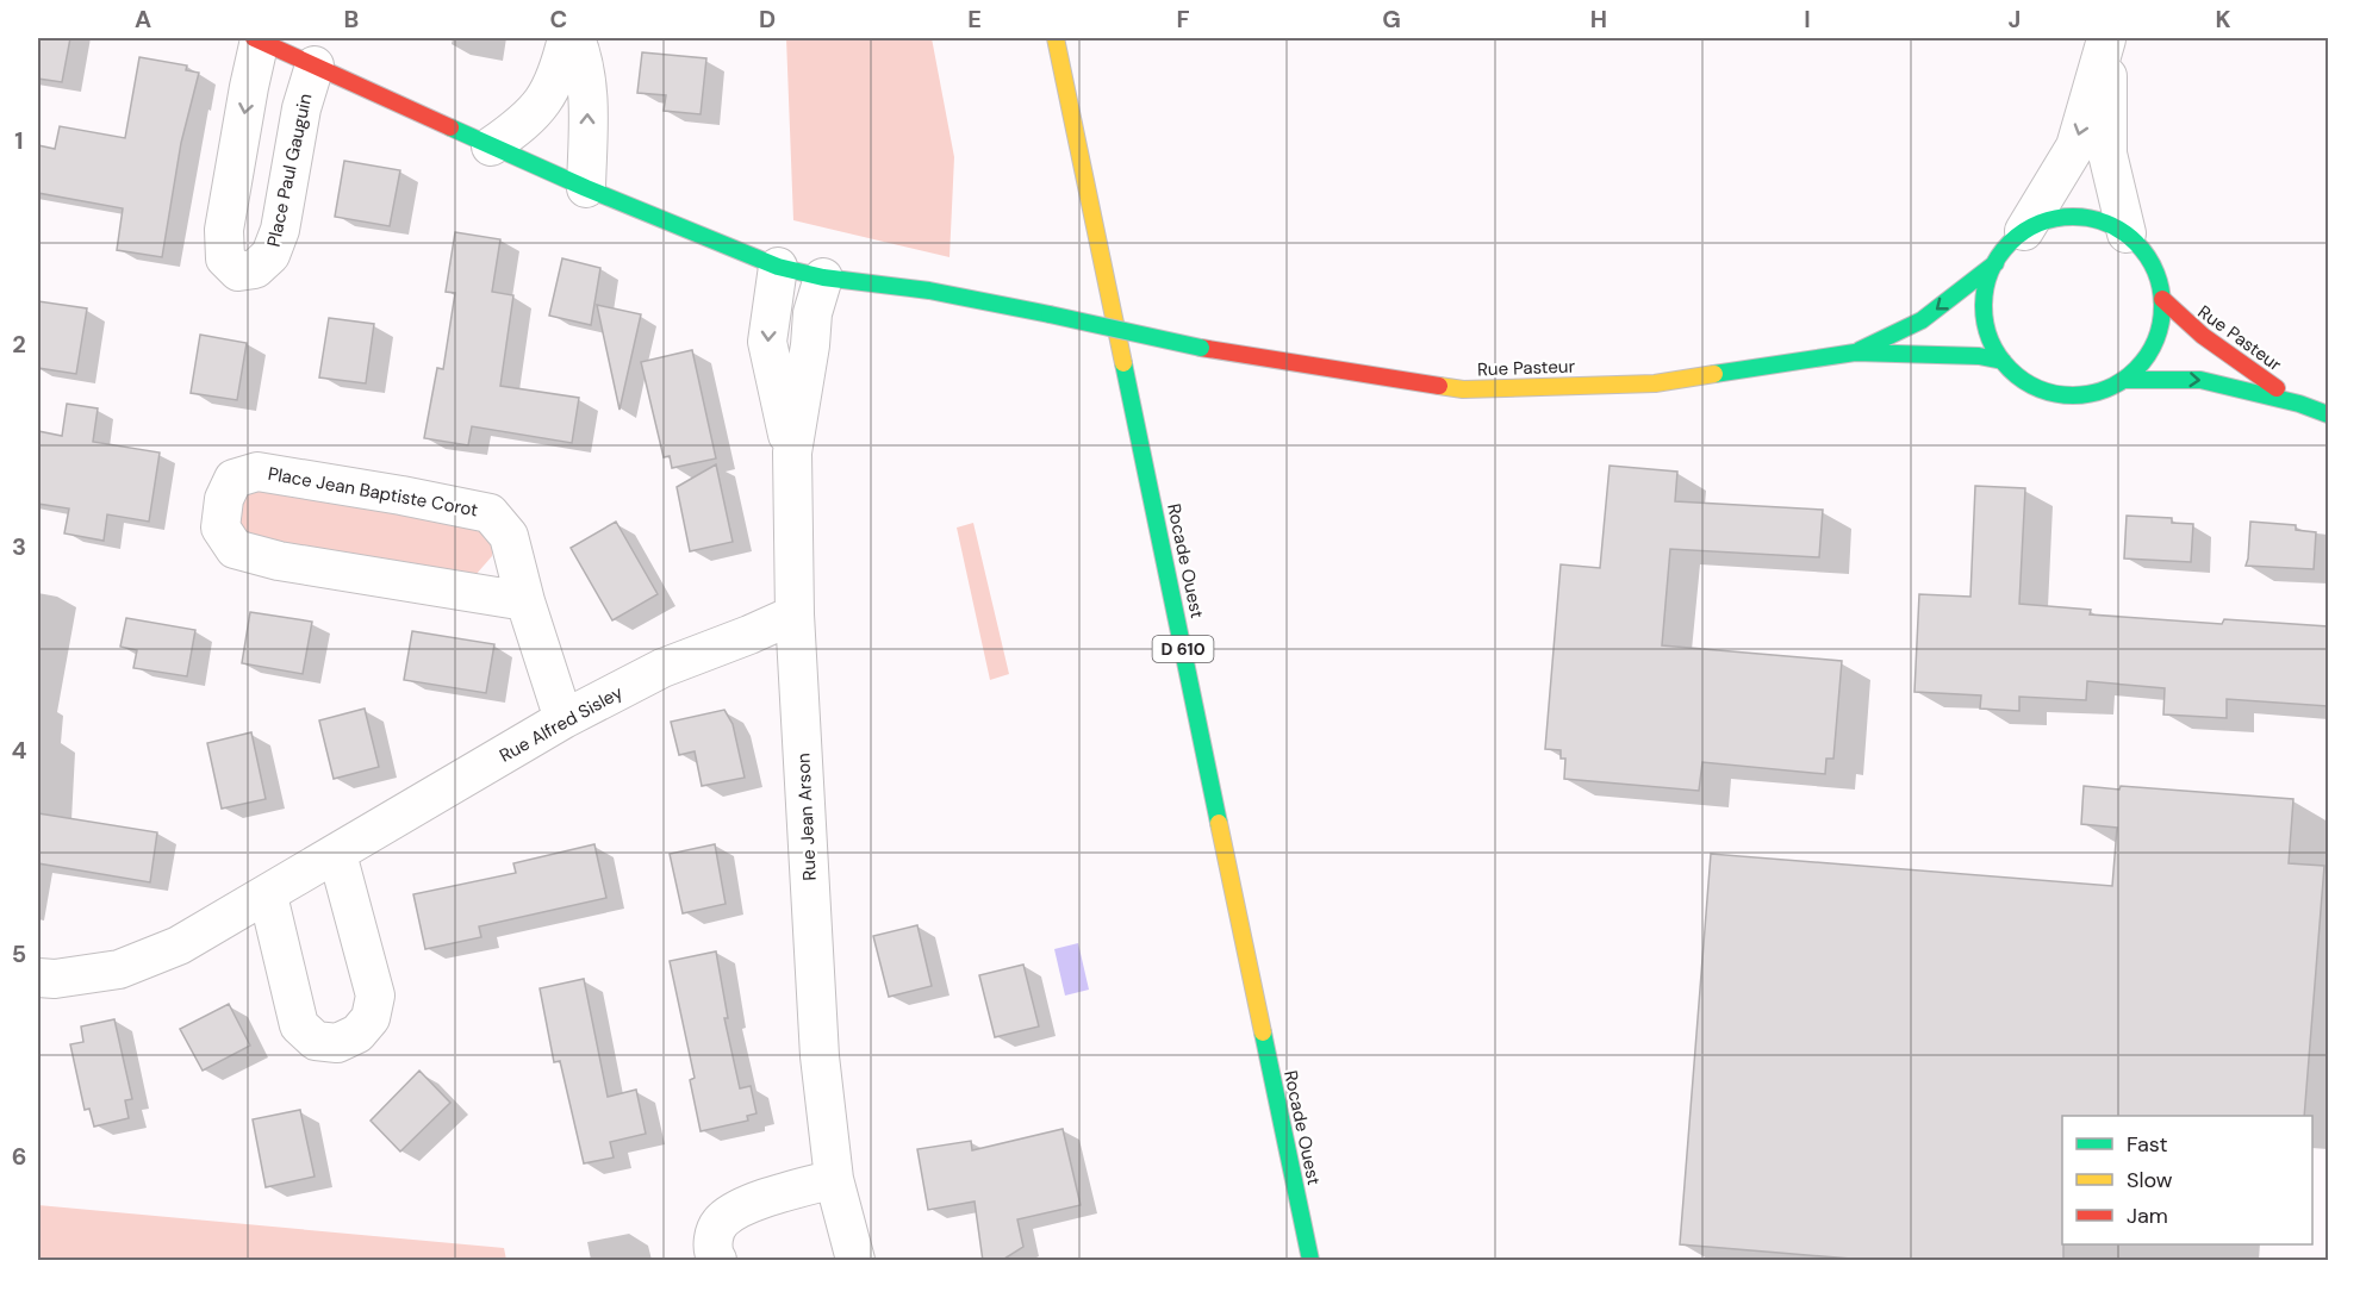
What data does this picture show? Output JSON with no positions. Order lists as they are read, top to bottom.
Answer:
{
  "streets": {
    "street": [
      "Place Paul Gauguin",
      "Rue Pasteur",
      "Place Jean Baptiste Corot",
      "Rocade Ouest",
      "D 610",
      "Rue Alfred Sisley",
      "Rue Jean Arson"
    ]
  },
  "crossings": [
    ["Place Paul Gauguin", "Rue Pasteur"],
    ["Rue Pasteur", "Rue Jean Arson"],
    ["Place Jean Baptiste Corot", "Rue Alfred Sisley"],
    ["Rue Alfred Sisley", "Rue Jean Arson"]
  ],
  "legend": ["Fast", "Slow", "Jam"],
  "grid": {
    "columns": [
      "A",
      "B",
      "C",
      "D",
      "E",
      "F",
      "G",
      "H",
      "I",
      "J",
      "K"
    ],
    "rows": [
      "1",
      "2",
      "3",
      "4",
      "5",
      "6"
    ]
  }
}
